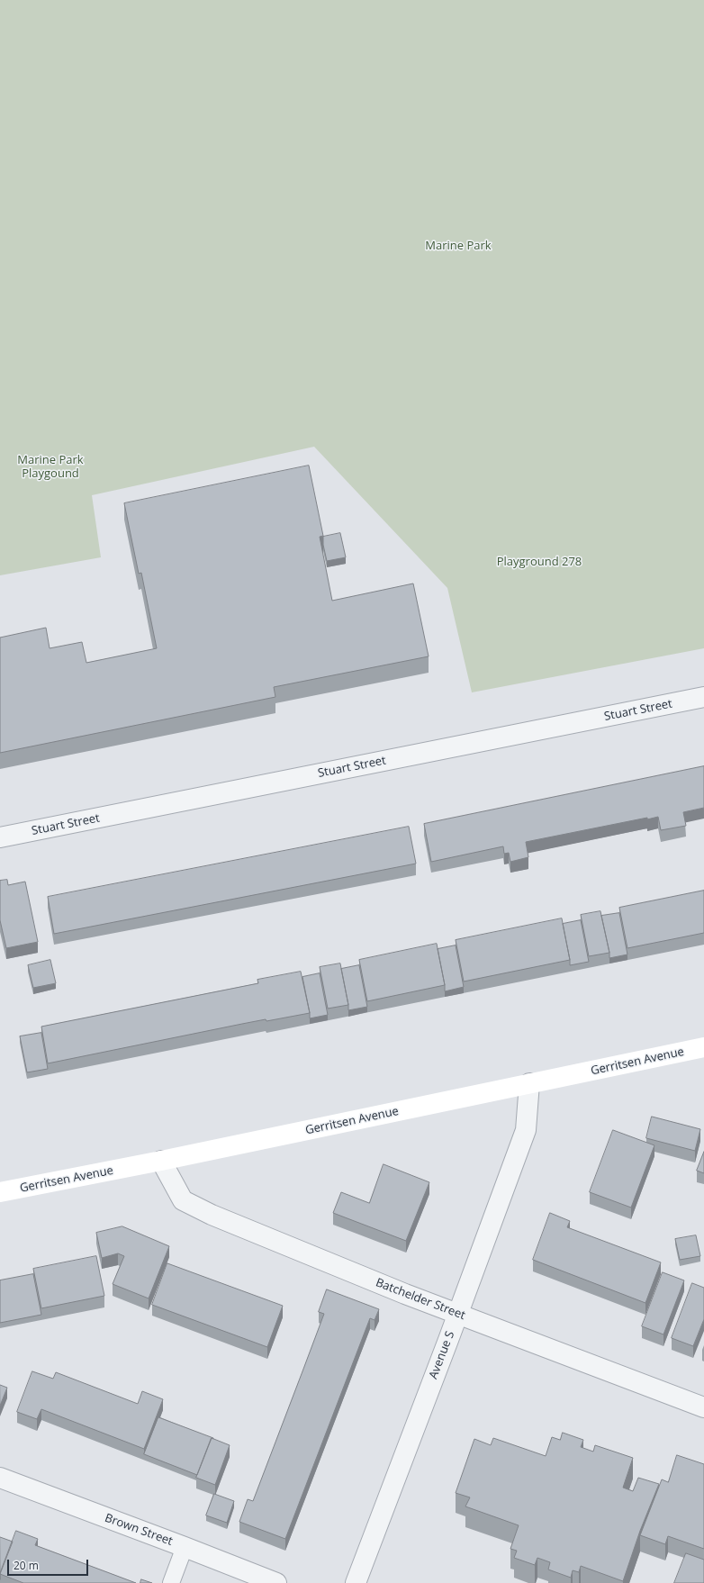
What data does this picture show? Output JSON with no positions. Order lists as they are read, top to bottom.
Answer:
{
  "streets": {
    "main road": ["Gerritsen Avenue"],
    "street": [
      "Stuart Street",
      "Batchelder Street",
      "Avenue S",
      "Brown Street"
    ]
  },
  "crossings": [
    ["Gerritsen Avenue", "Batchelder Street"],
    ["Gerritsen Avenue", "Avenue S"],
    ["Batchelder Street", "Avenue S"]
  ],
  "parks": ["Marine Park", "Marine Park Playgound", "Playground 278"],
  "scale_bar": "20 m"
}
